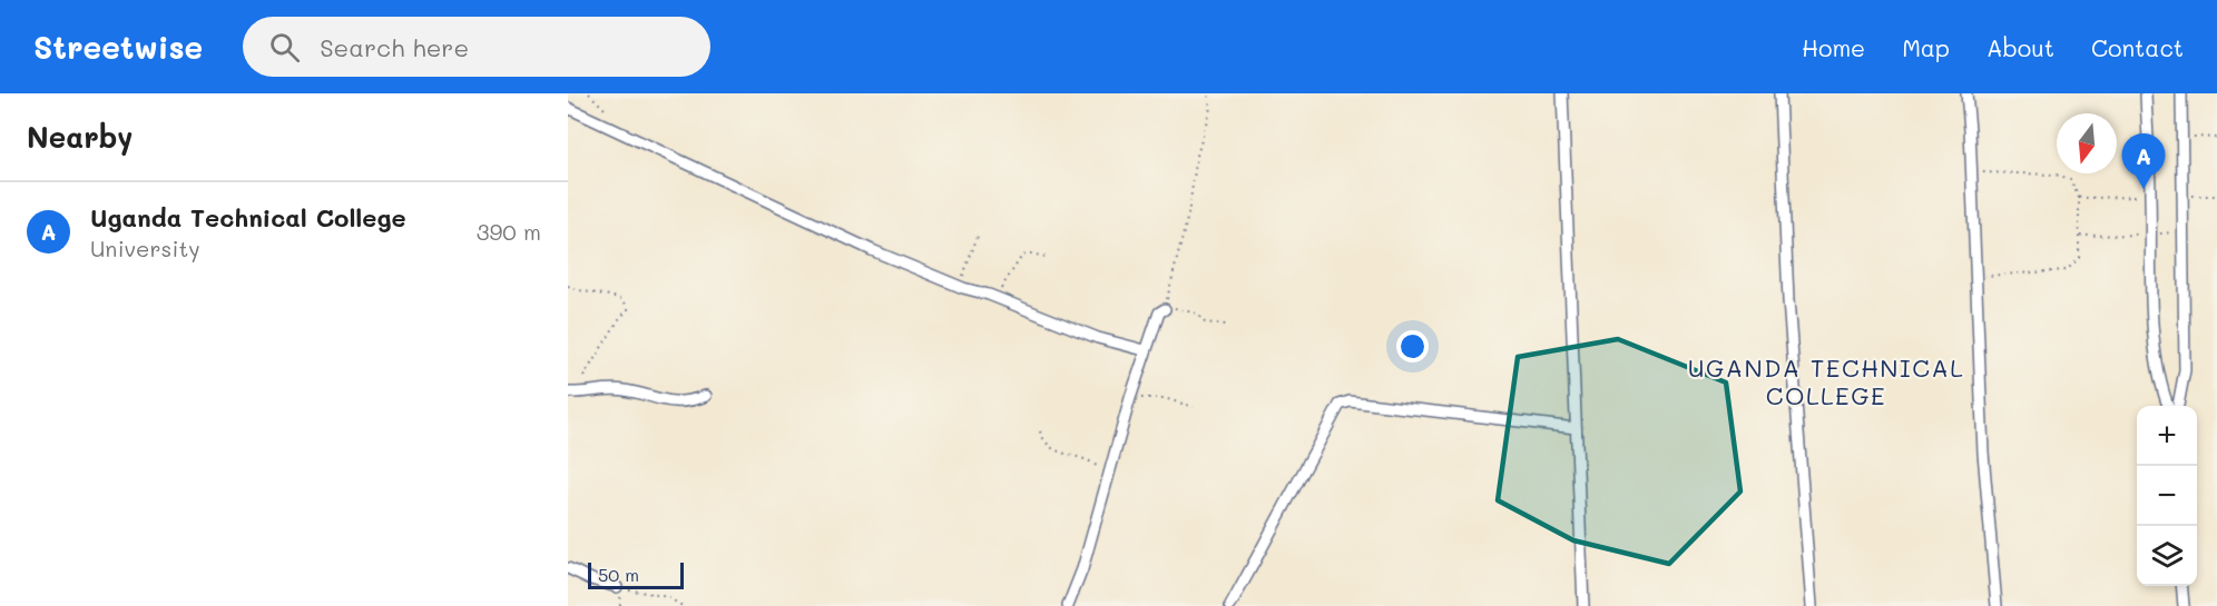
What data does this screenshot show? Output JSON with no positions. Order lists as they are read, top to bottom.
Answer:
{
  "districts": ["UGANDA TECHNICAL COLLEGE"],
  "scale_bar": "50 m",
  "north": "bottom",
  "page": {
    "header": "Streetwise",
    "search": "Search here",
    "nav": [
      "Home",
      "Map",
      "About",
      "Contact"
    ],
    "heading": "Nearby",
    "pins": "A",
    "list": [
      {
        "mark": "A",
        "name": "Uganda Technical College",
        "note": "University",
        "value": "390 m"
      }
    ],
    "map_buttons": ["+", "−"],
    "scale": "50 m"
  }
}
